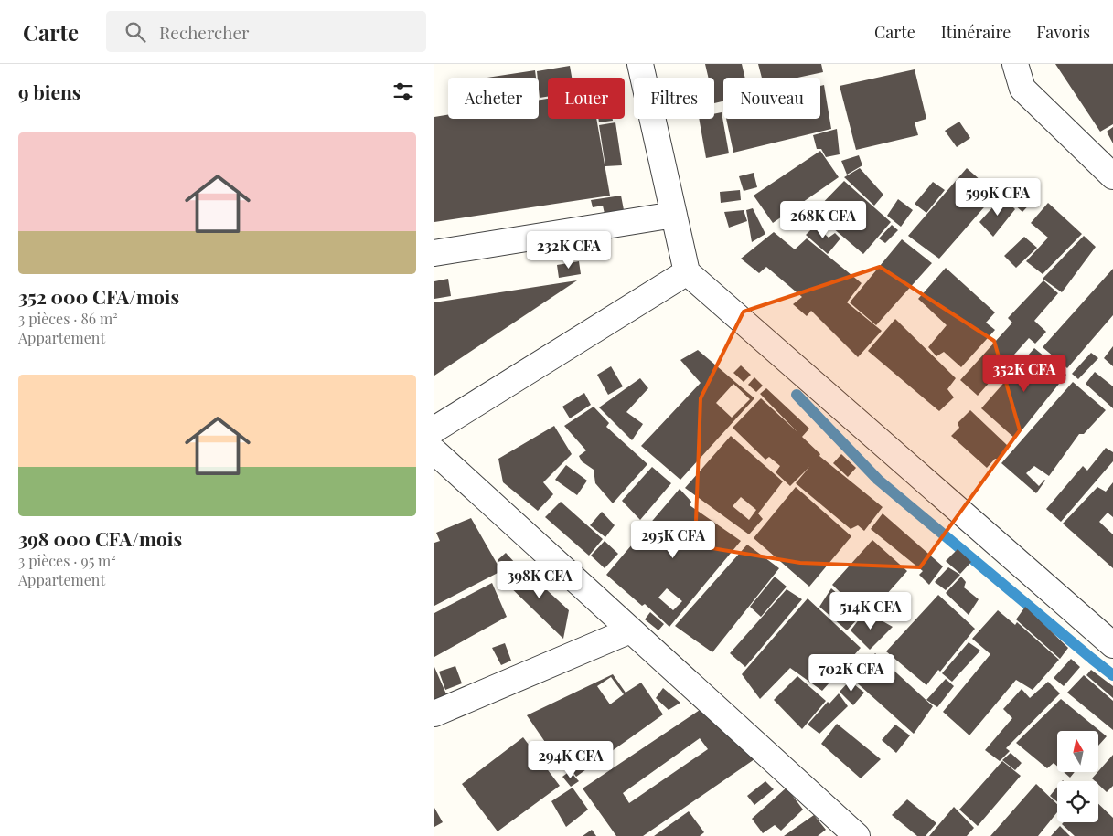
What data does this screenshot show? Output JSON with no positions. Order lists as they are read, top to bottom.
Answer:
{
  "north": "top",
  "page": {
    "header": "Carte",
    "search": "Rechercher",
    "nav": ["Carte", "Itinéraire", "Favoris"],
    "heading": "9 biens",
    "chip": [
      "Acheter",
      "Louer",
      "Filtres",
      "Nouveau"
    ],
    "list": [
      {
        "name": "352 000 CFA/mois",
        "note": "3 pièces · 86 m² · Appartement"
      },
      {
        "name": "398 000 CFA/mois",
        "note": "3 pièces · 95 m² · Appartement"
      }
    ],
    "price": [
      "599K CFA",
      "268K CFA",
      "232K CFA",
      "352K CFA",
      "295K CFA",
      "398K CFA",
      "514K CFA",
      "702K CFA",
      "294K CFA"
    ]
  }
}
